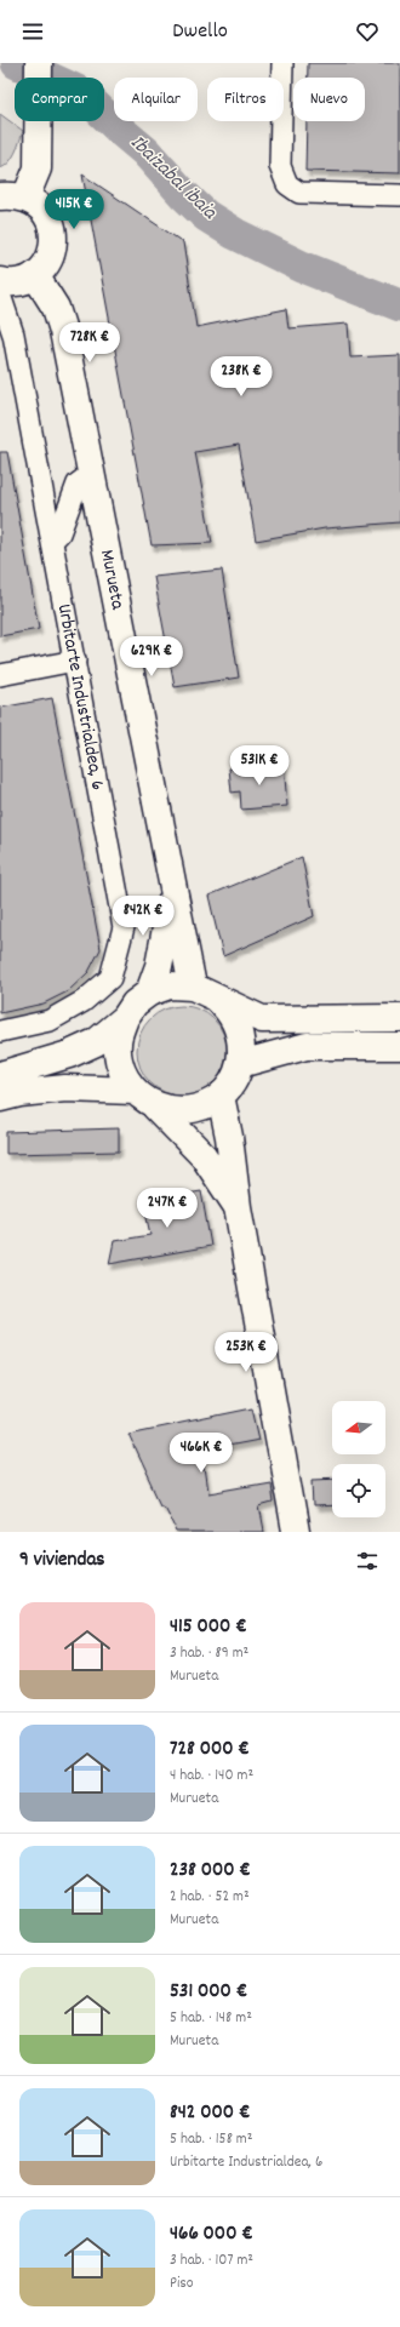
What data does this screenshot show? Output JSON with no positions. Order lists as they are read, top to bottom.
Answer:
{
  "streets": {
    "main road": ["Murueta"],
    "street": ["Urbitarte Industrialdea, 6"]
  },
  "water": ["Ibaizabal ibaia"],
  "north": "left",
  "page": {
    "header": "Dwello",
    "chip": [
      "Comprar",
      "Alquilar",
      "Filtros",
      "Nuevo"
    ],
    "price": [
      "415K €",
      "728K €",
      "238K €",
      "629K €",
      "531K €",
      "842K €",
      "247K €",
      "253K €",
      "466K €"
    ],
    "heading": "9 viviendas",
    "list": [
      {
        "name": "415 000 €",
        "note": "3 hab. · 89 m² · Murueta"
      },
      {
        "name": "728 000 €",
        "note": "4 hab. · 140 m² · Murueta"
      },
      {
        "name": "238 000 €",
        "note": "2 hab. · 52 m² · Murueta"
      },
      {
        "name": "531 000 €",
        "note": "5 hab. · 148 m² · Murueta"
      },
      {
        "name": "842 000 €",
        "note": "5 hab. · 158 m² · Urbitarte Industrialdea, 6"
      },
      {
        "name": "466 000 €",
        "note": "3 hab. · 107 m² · Piso"
      }
    ]
  }
}
